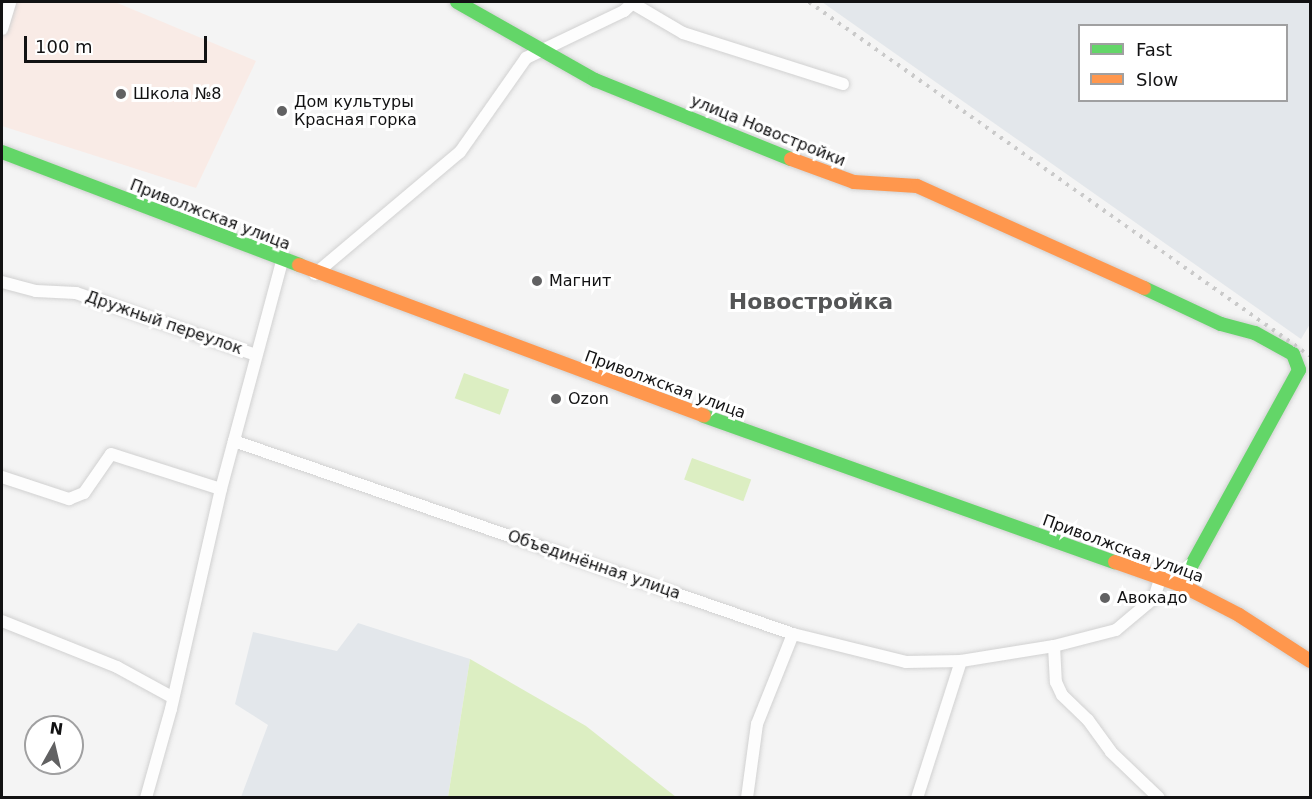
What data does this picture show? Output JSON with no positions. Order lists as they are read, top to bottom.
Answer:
{
  "streets": {
    "main road": ["улица Новостройки", "Приволжская улица"],
    "street": ["Дружный переулок", "Объединённая улица"]
  },
  "crossings": [
    ["улица Новостройки", "Приволжская улица"],
    ["Приволжская улица", "Объединённая улица"]
  ],
  "districts": ["Новостройка"],
  "places": [
    "Школа №8",
    "Дом культуры Красная горка",
    "Магнит",
    "Ozon",
    "Авокадо"
  ],
  "legend": ["Fast", "Slow"],
  "scale_bar": "100 m",
  "north": "top"
}
